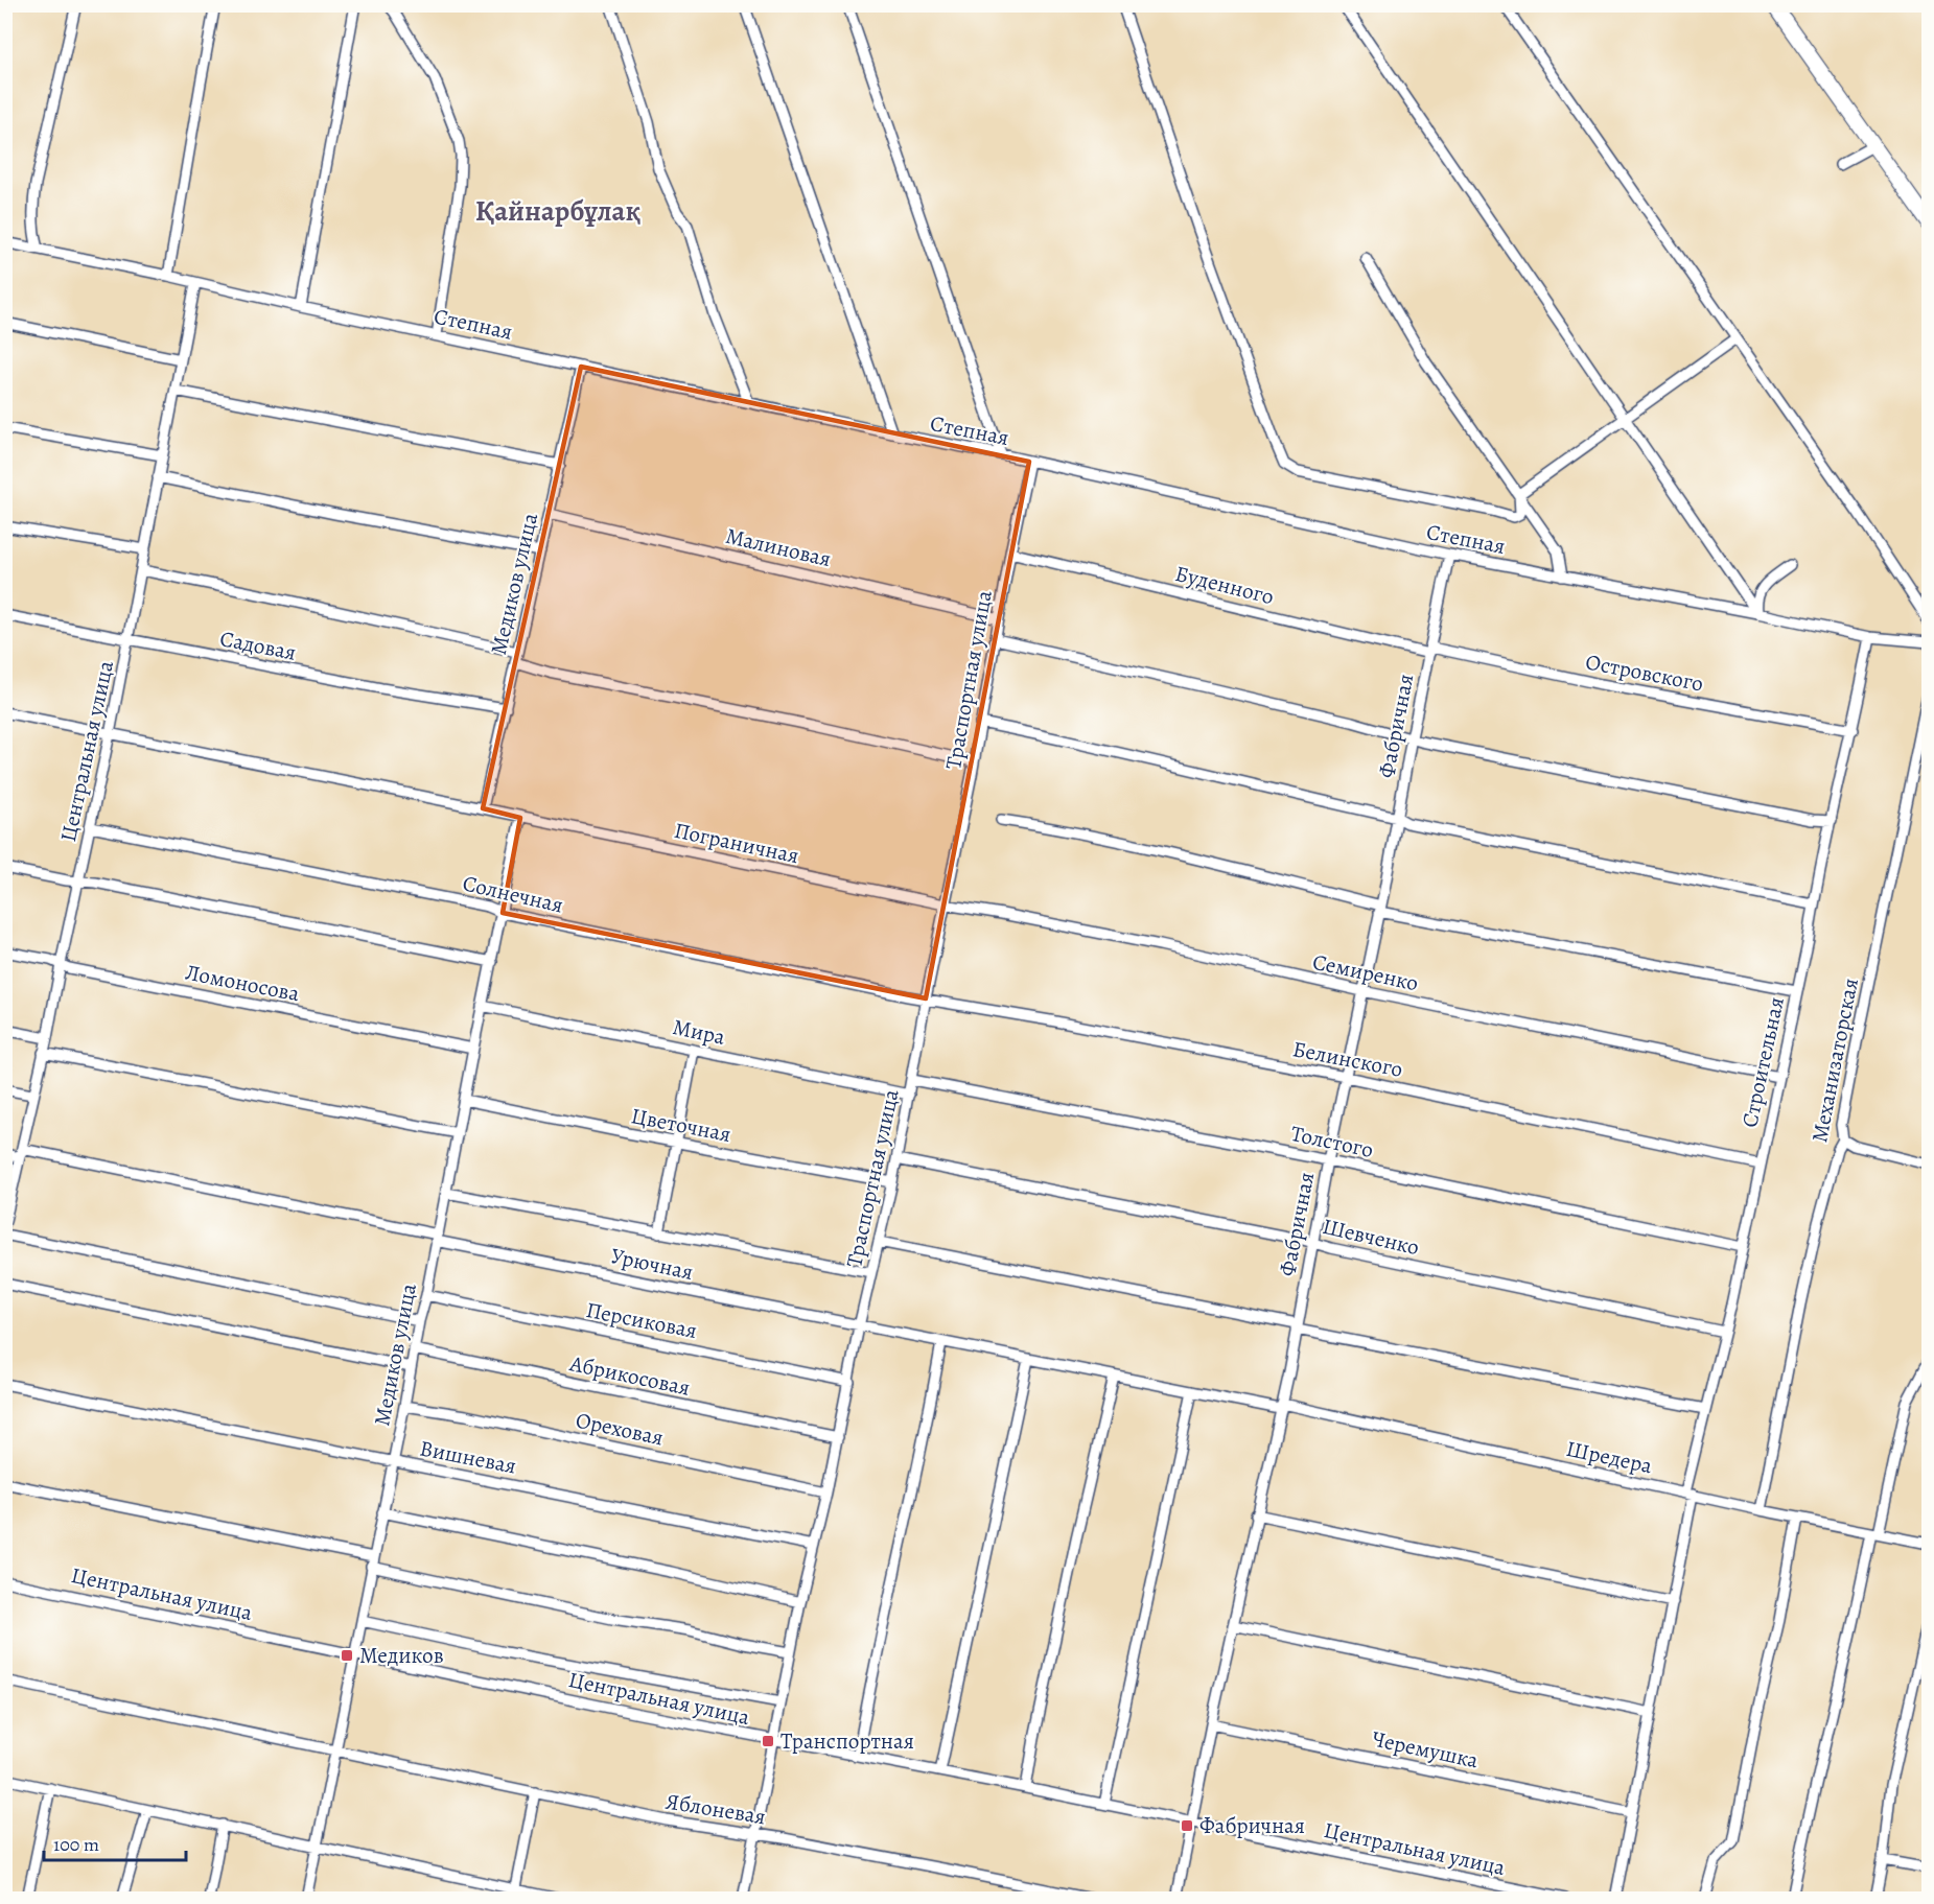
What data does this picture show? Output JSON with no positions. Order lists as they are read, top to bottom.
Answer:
{
  "streets": {
    "street": [
      "Степная",
      "Малиновая",
      "Медиков улица",
      "Буденного",
      "Садовая",
      "Островского",
      "Траспортная улица",
      "Фабричная",
      "Центральная улица",
      "Пограничная",
      "Солнечная",
      "Семиренко",
      "Ломоносова",
      "Мира",
      "Белинского",
      "Механизаторская",
      "Строительная",
      "Цветочная",
      "Толстого",
      "Шевченко",
      "Урючная",
      "Персиковая",
      "Абрикосовая",
      "Ореховая",
      "Вишневая",
      "Шредера",
      "Черемушка",
      "Яблоневая"
    ]
  },
  "crossings": [
    ["Степная", "Медиков улица"],
    ["Степная", "Траспортная улица"],
    ["Степная", "Фабричная"],
    ["Степная", "Центральная улица"],
    ["Степная", "Строительная"],
    ["Малиновая", "Медиков улица"],
    ["Малиновая", "Траспортная улица"],
    ["Медиков улица", "Садовая"],
    ["Медиков улица", "Центральная улица"],
    ["Медиков улица", "Пограничная"],
    ["Медиков улица", "Солнечная"],
    ["Медиков улица", "Ломоносова"],
    ["Медиков улица", "Мира"],
    ["Медиков улица", "Цветочная"],
    ["Медиков улица", "Урючная"],
    ["Медиков улица", "Персиковая"],
    ["Медиков улица", "Абрикосовая"],
    ["Медиков улица", "Ореховая"],
    ["Медиков улица", "Вишневая"],
    ["Медиков улица", "Яблоневая"],
    ["Буденного", "Островского"],
    ["Буденного", "Траспортная улица"],
    ["Буденного", "Фабричная"],
    ["Садовая", "Центральная улица"],
    ["Островского", "Фабричная"],
    ["Островского", "Строительная"],
    ["Траспортная улица", "Центральная улица"],
    ["Траспортная улица", "Пограничная"],
    ["Траспортная улица", "Солнечная"],
    ["Траспортная улица", "Семиренко"],
    ["Траспортная улица", "Мира"],
    ["Траспортная улица", "Белинского"],
    ["Траспортная улица", "Цветочная"],
    ["Траспортная улица", "Толстого"],
    ["Траспортная улица", "Шевченко"],
    ["Траспортная улица", "Урючная"],
    ["Траспортная улица", "Персиковая"],
    ["Траспортная улица", "Абрикосовая"],
    ["Траспортная улица", "Ореховая"],
    ["Траспортная улица", "Вишневая"],
    ["Траспортная улица", "Шредера"],
    ["Траспортная улица", "Яблоневая"],
    ["Фабричная", "Центральная улица"],
    ["Фабричная", "Семиренко"],
    ["Фабричная", "Белинского"],
    ["Фабричная", "Толстого"],
    ["Фабричная", "Шевченко"],
    ["Фабричная", "Шредера"],
    ["Фабричная", "Черемушка"],
    ["Центральная улица", "Пограничная"],
    ["Центральная улица", "Солнечная"],
    ["Центральная улица", "Ломоносова"],
    ["Центральная улица", "Урючная"],
    ["Пограничная", "Семиренко"],
    ["Солнечная", "Белинского"],
    ["Семиренко", "Строительная"],
    ["Белинского", "Строительная"],
    ["Механизаторская", "Шредера"],
    ["Строительная", "Толстого"],
    ["Строительная", "Шевченко"],
    ["Строительная", "Шредера"],
    ["Строительная", "Черемушка"],
    ["Урючная", "Шредера"]
  ],
  "districts": ["Қайнарбұлақ"],
  "places": {
    "transit": ["Медиков", "Транспортная", "Фабричная"]
  },
  "scale_bar": "100 m"
}
